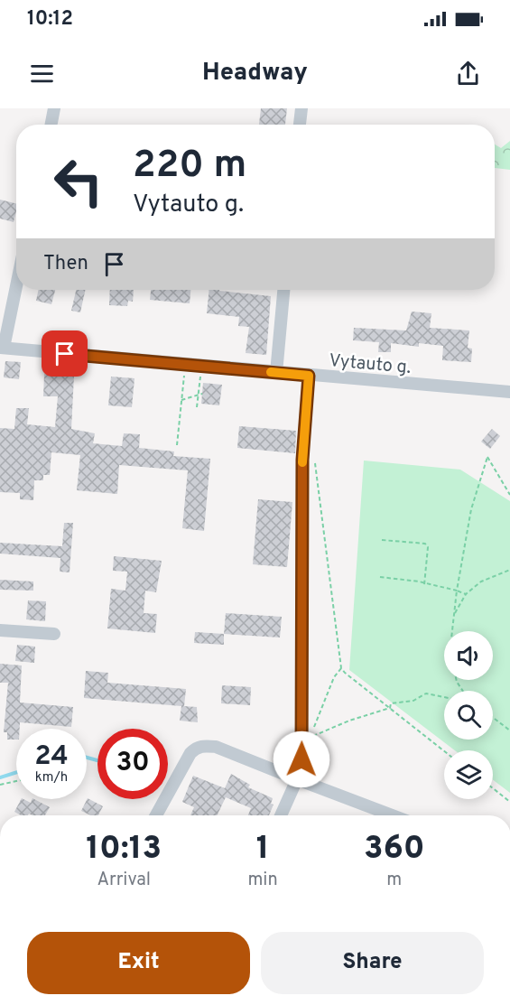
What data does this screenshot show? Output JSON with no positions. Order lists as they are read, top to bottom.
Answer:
{
  "streets": {
    "street": ["Vytauto g."]
  },
  "page": {
    "status": "10:12",
    "header": "Headway",
    "turn": ["220 m", "Vytauto g."],
    "then": "Then",
    "speed": "24 km/h",
    "limit": "30",
    "eta": [
      "10:13",
      "Arrival",
      "1",
      "min",
      "360",
      "m"
    ],
    "buttons": ["Exit", "Share"]
  }
}
